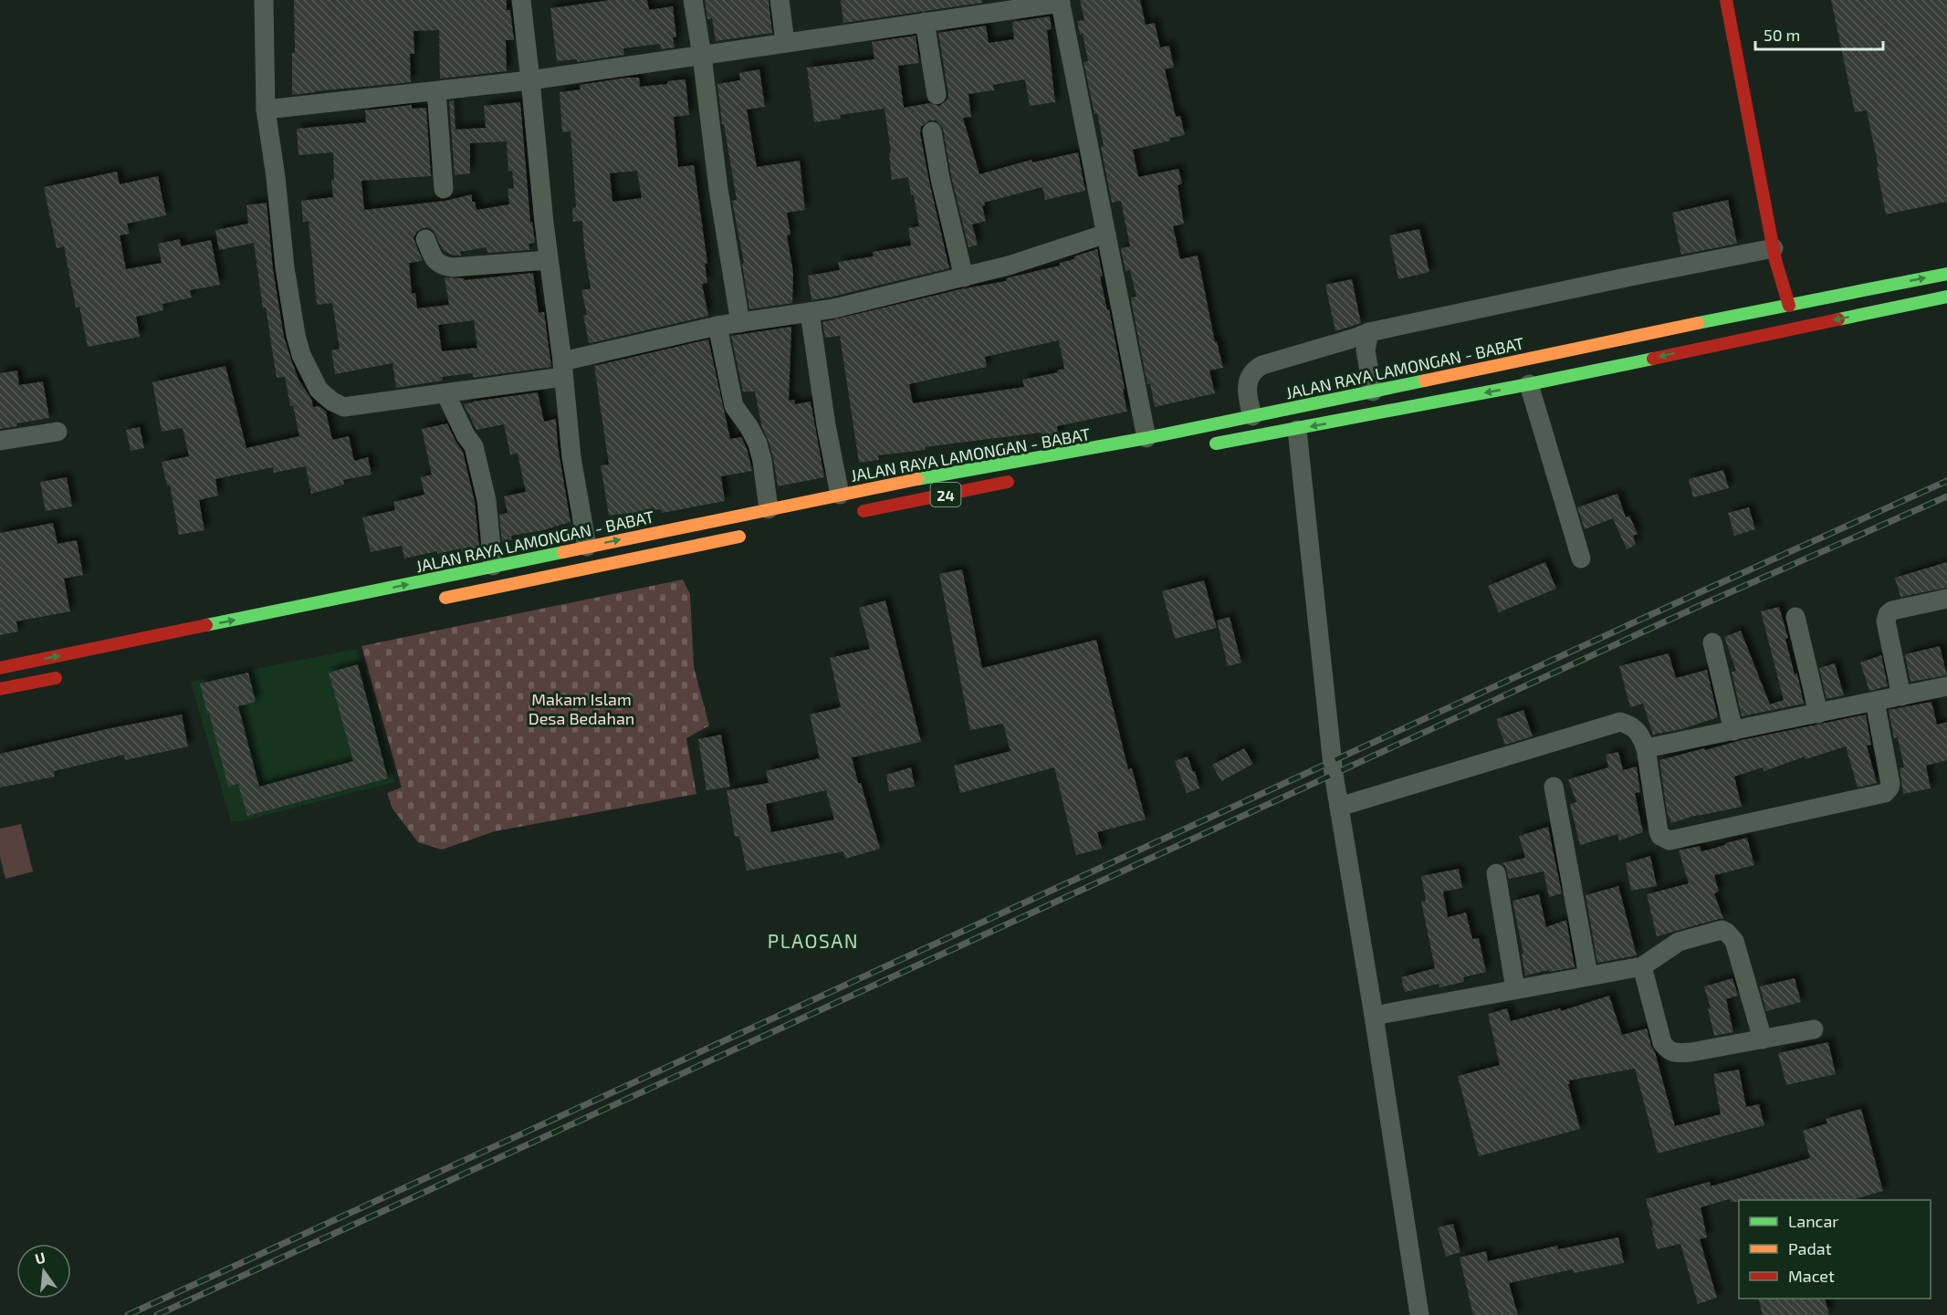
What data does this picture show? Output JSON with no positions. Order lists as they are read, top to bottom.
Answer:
{
  "streets": {
    "main road": ["JALAN RAYA LAMONGAN - BABAT", "24"]
  },
  "districts": ["PLAOSAN"],
  "parks": ["Makam Islam Desa Bedahan"],
  "legend": ["Lancar", "Padat", "Macet"],
  "scale_bar": "50 m",
  "north": "top"
}
